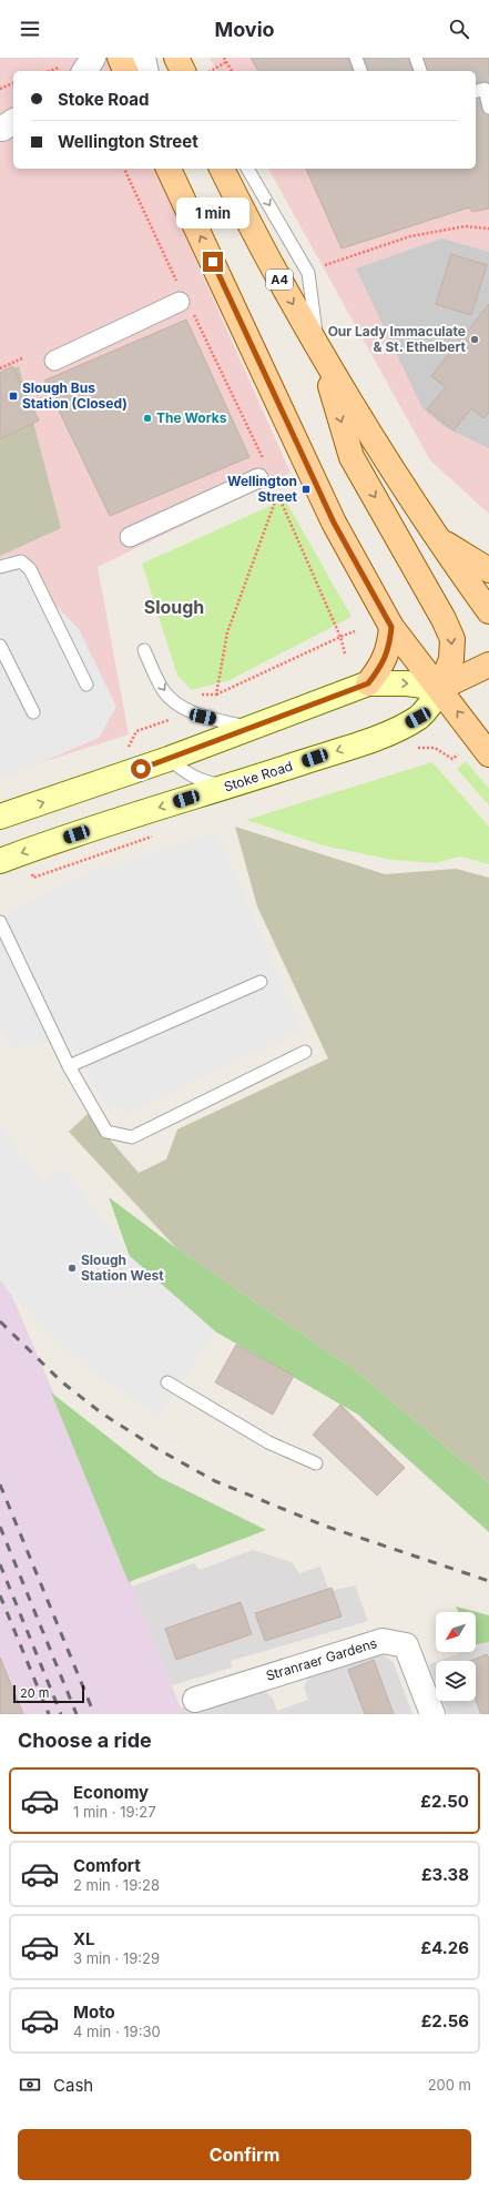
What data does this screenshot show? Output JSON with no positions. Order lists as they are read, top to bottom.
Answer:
{
  "streets": {
    "main road": ["A4", "Stoke Road"],
    "street": ["Stranraer Gardens"]
  },
  "districts": ["Slough"],
  "places": {
    "other": ["Our Lady Immaculate & St. Ethelbert", "The Works", "Slough Station West"],
    "transit": ["Slough Bus Station (Closed)", "Wellington Street"]
  },
  "scale_bar": "20 m",
  "north": "bottom left",
  "page": {
    "header": "Movio",
    "banner": ["Stoke Road", "Wellington Street"],
    "bubble": "1 min",
    "scale": "20 m",
    "heading": "Choose a ride",
    "list": [
      {
        "name": "Economy",
        "note": "1 min · 19:27",
        "value": "£2.50"
      },
      {
        "name": "Comfort",
        "note": "2 min · 19:28",
        "value": "£3.38"
      },
      {
        "name": "XL",
        "note": "3 min · 19:29",
        "value": "£4.26"
      },
      {
        "name": "Moto",
        "note": "4 min · 19:30",
        "value": "£2.56"
      }
    ],
    "pay": ["Cash", "200 m"],
    "buttons": "Confirm"
  }
}
